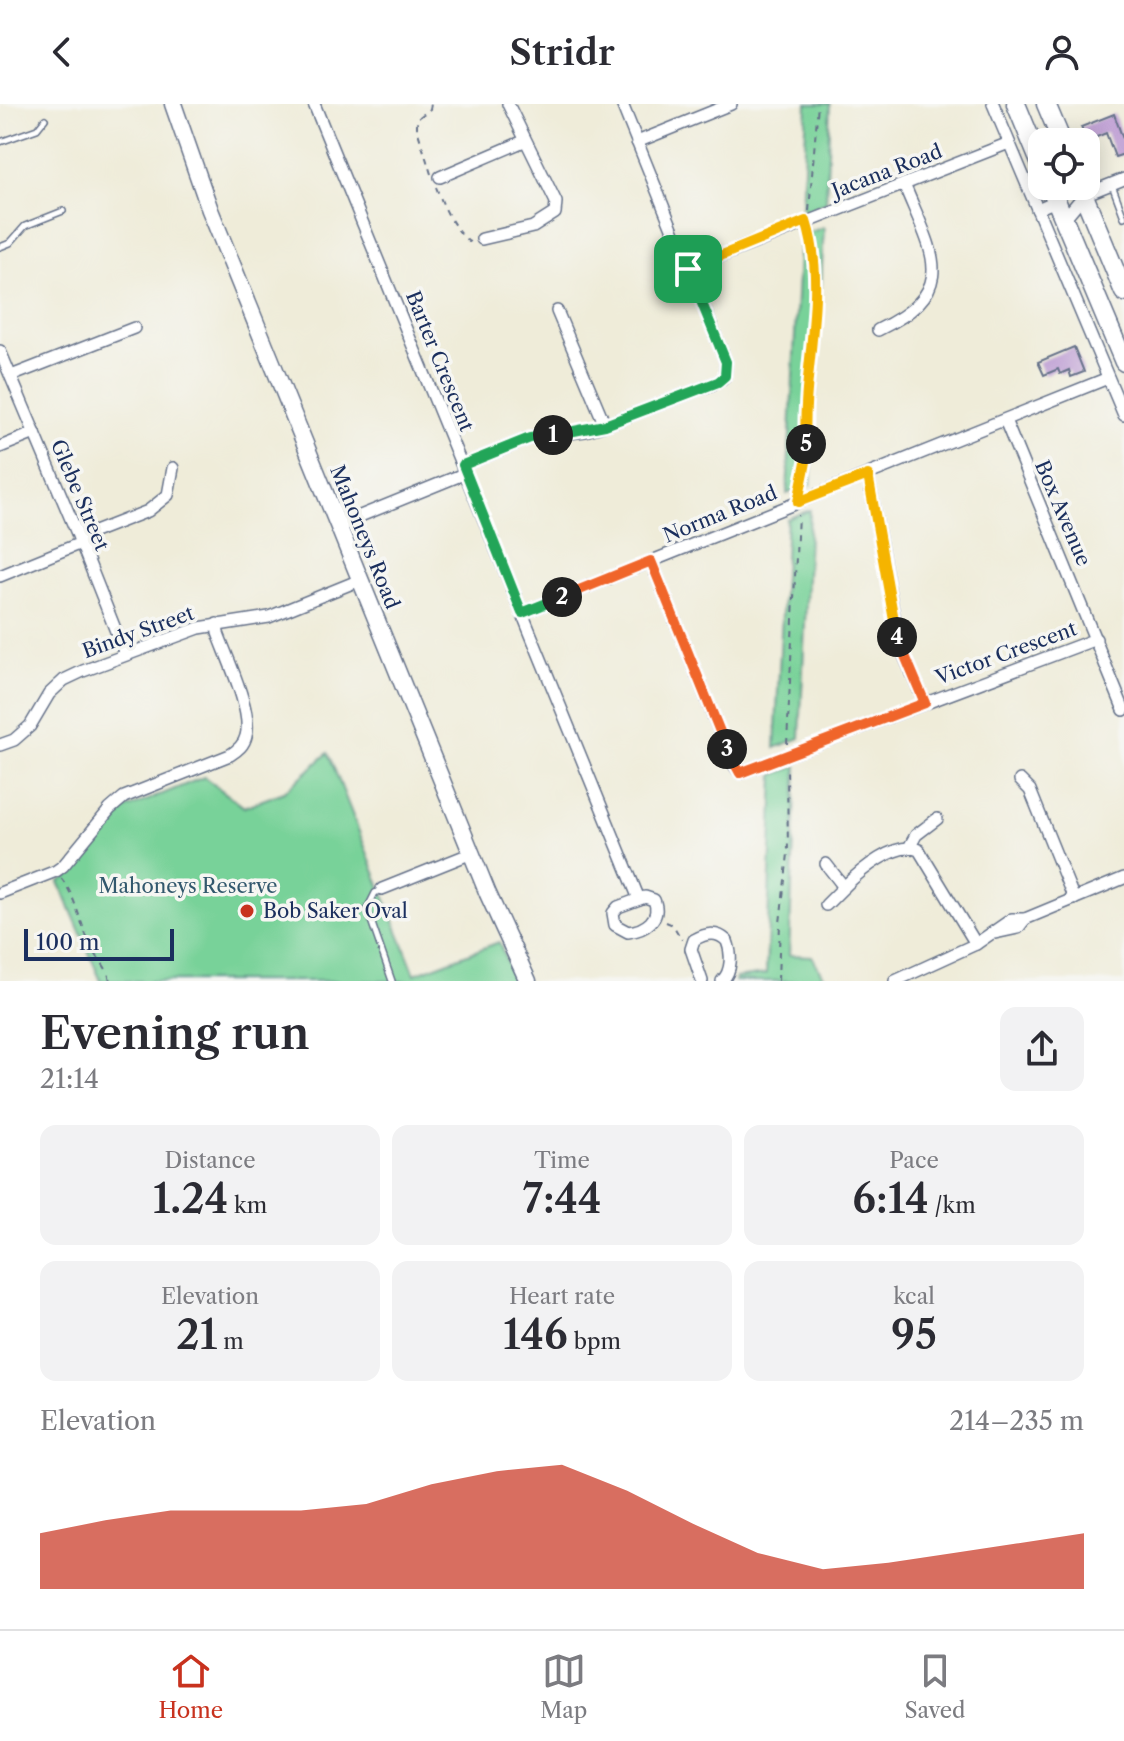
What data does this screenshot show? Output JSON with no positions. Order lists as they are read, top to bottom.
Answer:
{
  "streets": {
    "main road": ["Mahoneys Road"],
    "street": [
      "Jacana Road",
      "Barter Crescent",
      "Glebe Street",
      "Box Avenue",
      "Norma Road",
      "Bindy Street",
      "Victor Crescent"
    ]
  },
  "crossings": [
    ["Barter Crescent", "Norma Road"],
    ["Glebe Street", "Bindy Street"],
    ["Box Avenue", "Norma Road"],
    ["Box Avenue", "Victor Crescent"],
    ["Norma Road", "Victor Crescent"],
    ["Mahoneys Road", "Bindy Street"]
  ],
  "parks": ["Mahoneys Reserve"],
  "places": ["Bob Saker Oval"],
  "scale_bar": "100 m",
  "page": {
    "header": "Stridr",
    "pins": [
      "1",
      "5",
      "2",
      "4",
      "3"
    ],
    "scale": "100 m",
    "heading": ["Evening run", "21:14"],
    "stats": [
      ["Distance", "1.24 km"],
      ["Time", "7:44"],
      ["Pace", "6:14 /km"],
      ["Elevation", "21 m"],
      ["Heart rate", "146 bpm"],
      ["kcal", "95"]
    ],
    "chart": ["Elevation", "214–235 m"],
    "tabs": ["Home", "Map", "Saved"]
  }
}
